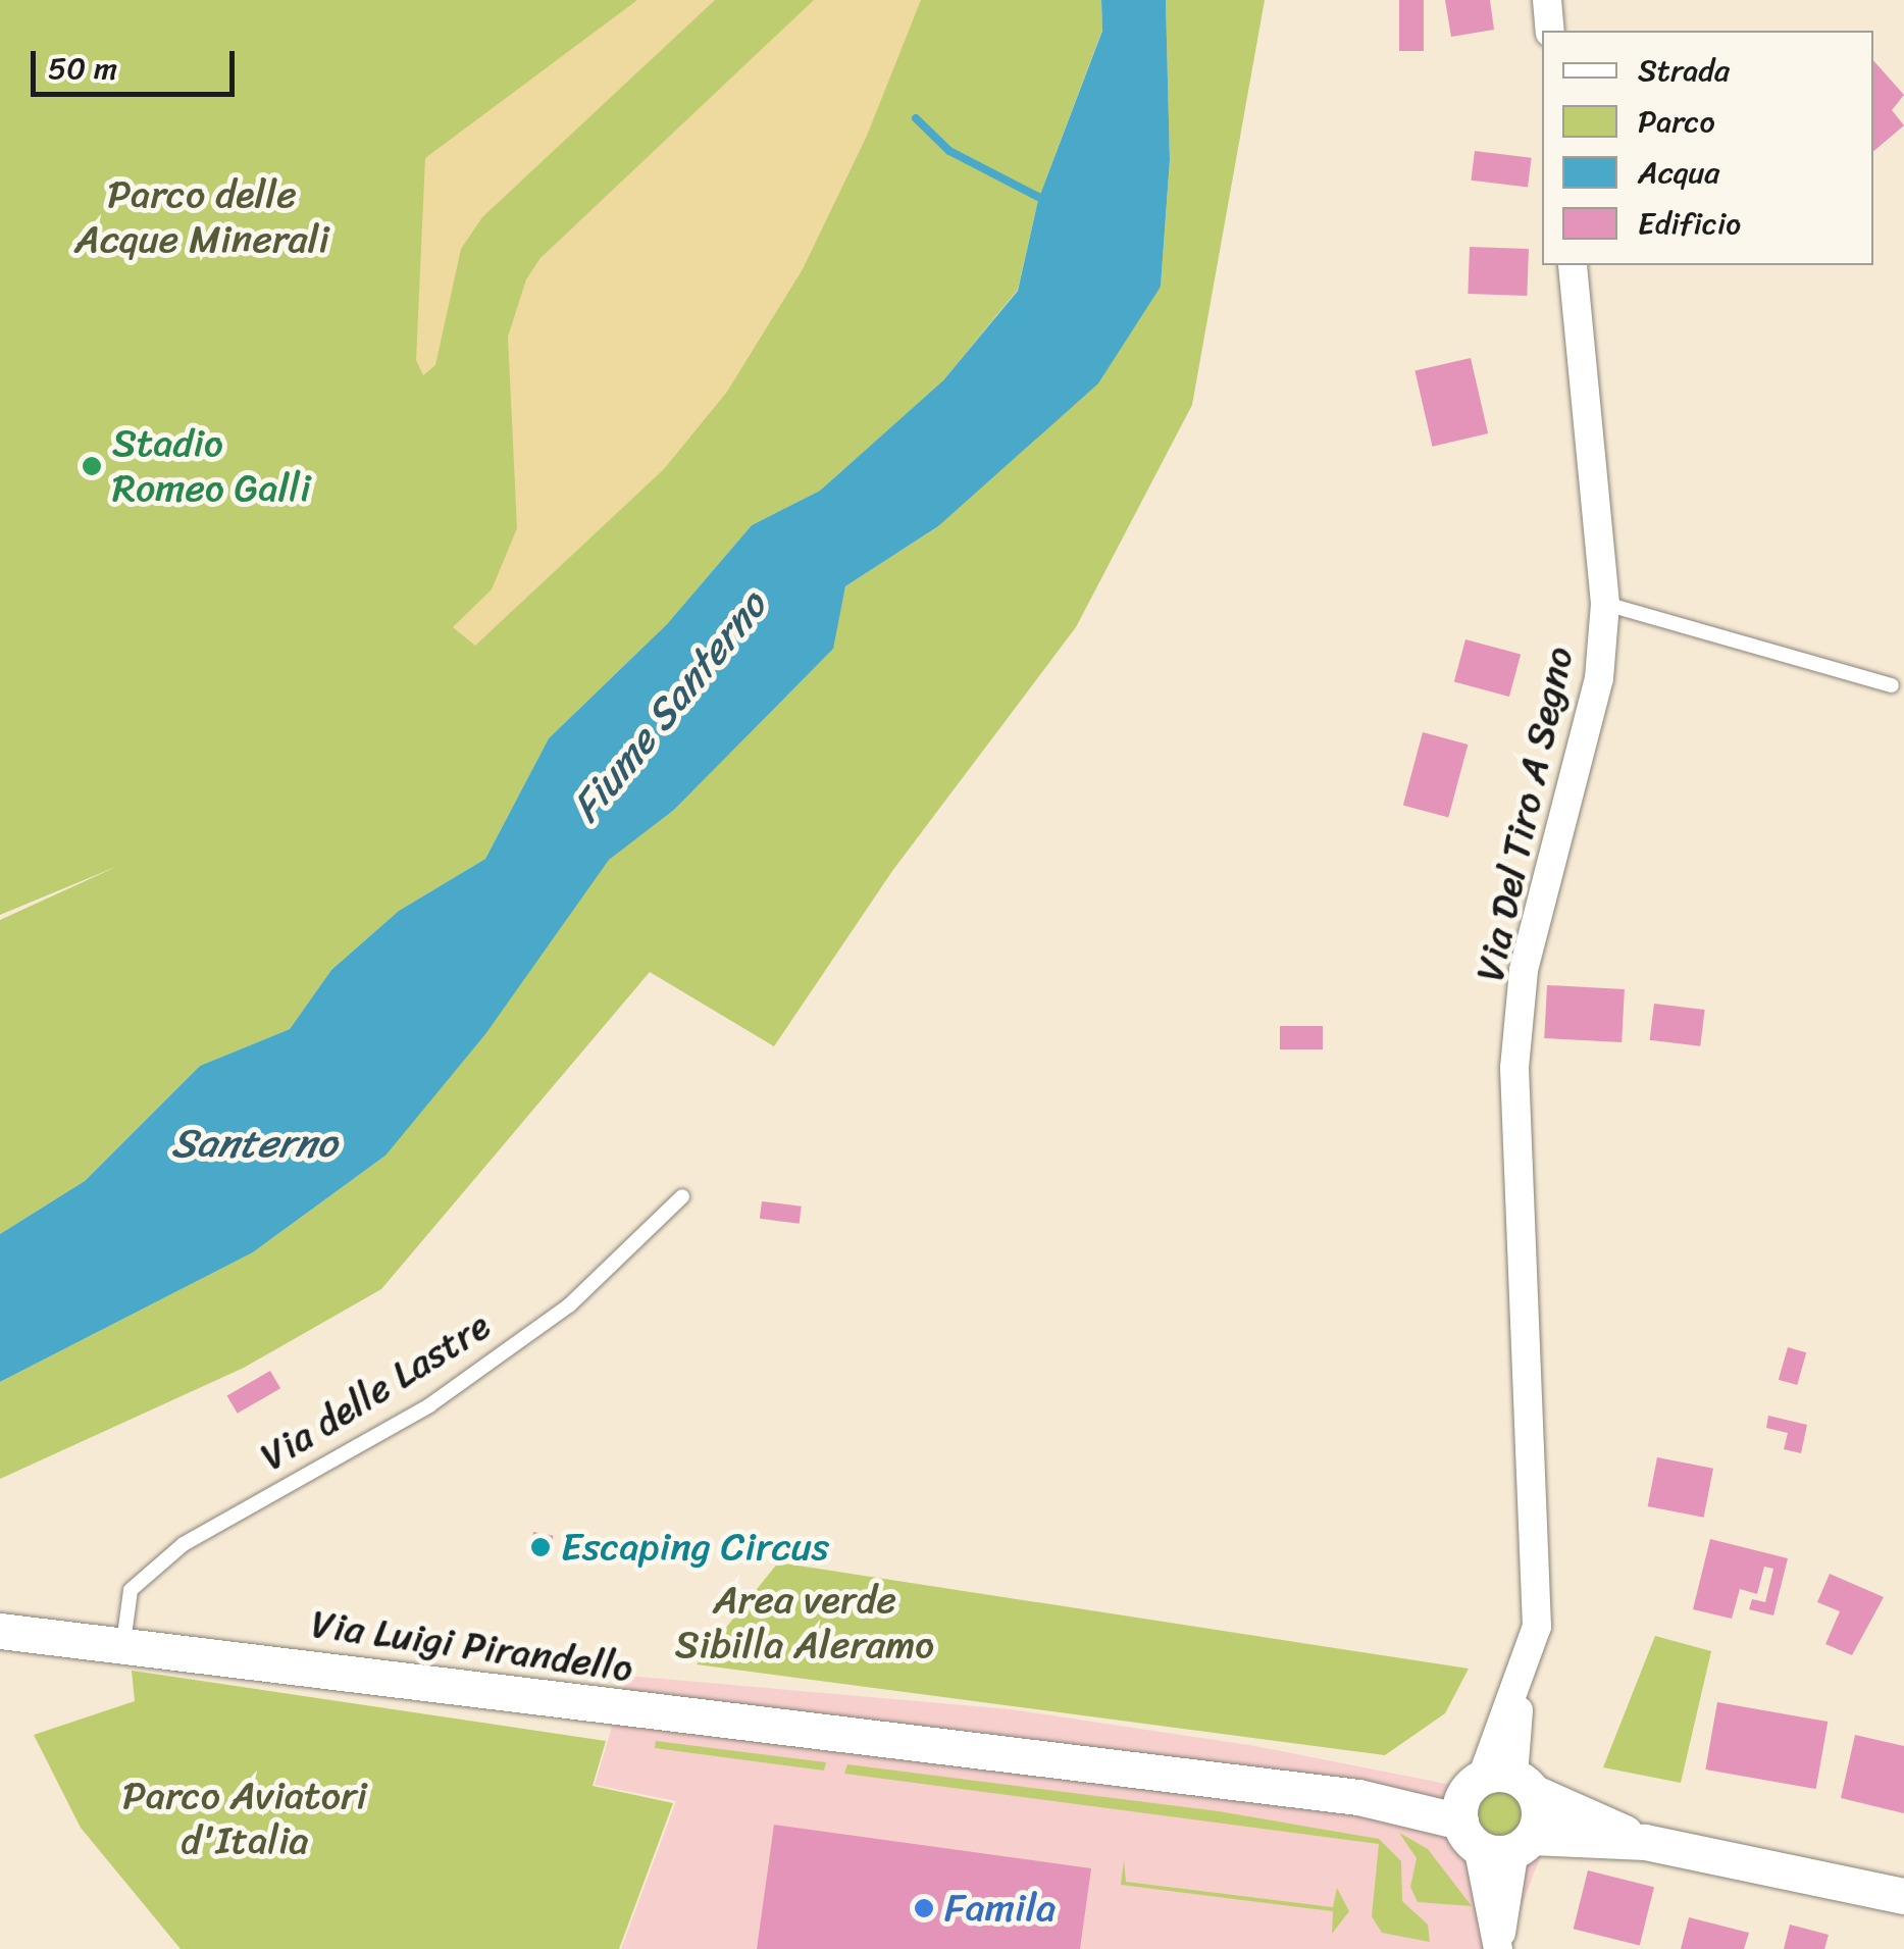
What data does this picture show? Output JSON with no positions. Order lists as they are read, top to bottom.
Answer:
{
  "streets": {
    "street": ["Via Del Tiro A Segno", "Via Luigi Pirandello"],
    "lane": ["Via delle Lastre"]
  },
  "crossings": [
    ["Via Del Tiro A Segno", "Via Luigi Pirandello"],
    ["Via delle Lastre", "Via Luigi Pirandello"]
  ],
  "water": ["Fiume Santerno", "Santerno"],
  "parks": ["Parco delle Acque Minerali", "Area verde Sibilla Aleramo", "Parco Aviatori d'Italia"],
  "places": ["Stadio Romeo Galli", "Escaping Circus", "Famila"],
  "legend": [
    "Strada",
    "Parco",
    "Acqua",
    "Edificio"
  ],
  "scale_bar": "50 m"
}
